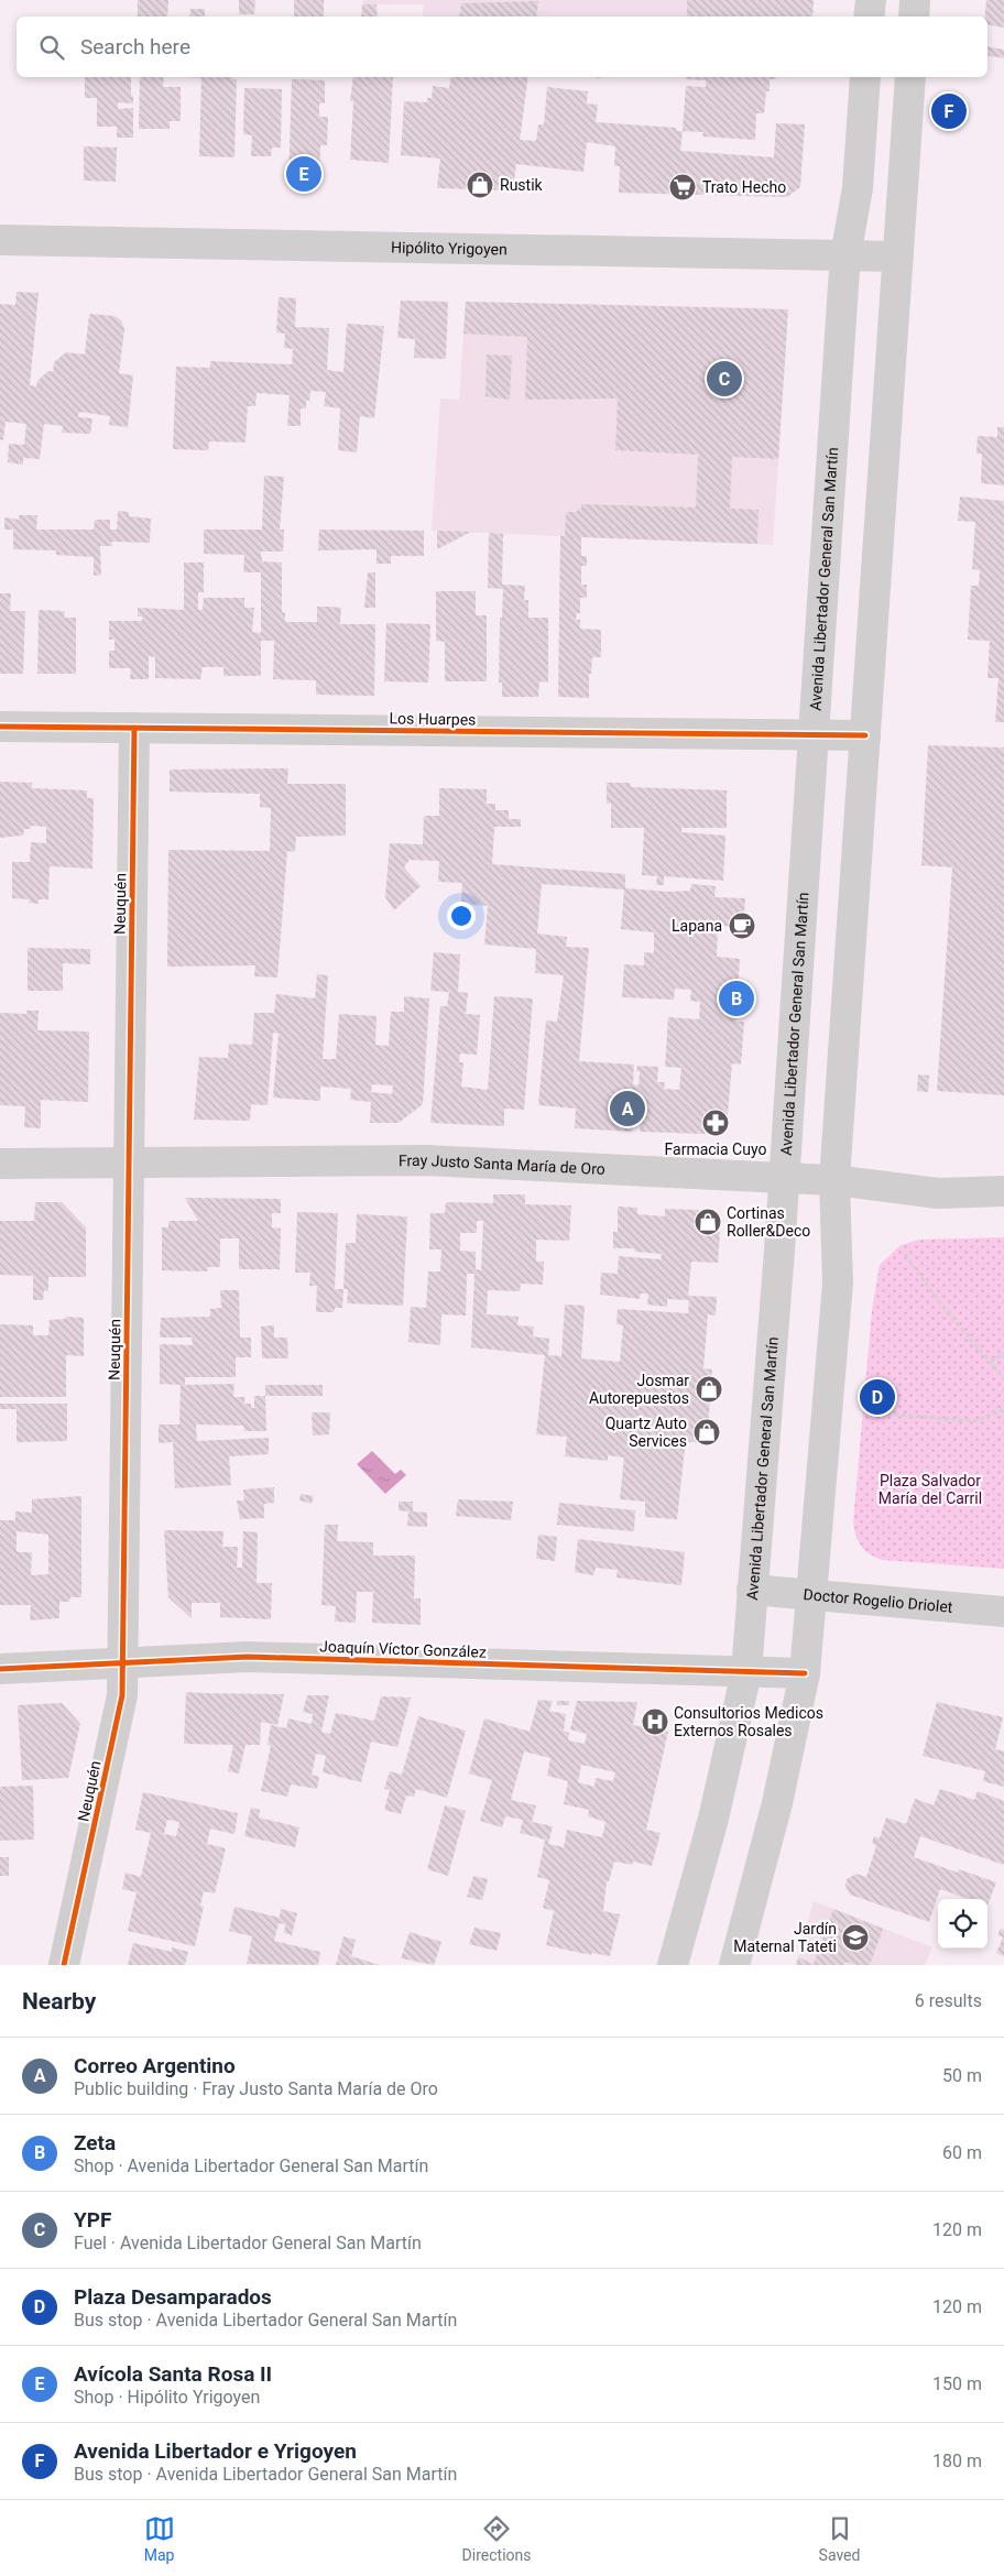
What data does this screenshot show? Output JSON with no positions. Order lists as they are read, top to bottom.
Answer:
{
  "streets": {
    "main road": [
      "Hipólito Yrigoyen",
      "Avenida Libertador General San Martín",
      "Los Huarpes",
      "Neuquén",
      "Fray Justo Santa María de Oro",
      "Doctor Rogelio Driolet",
      "Joaquín Víctor González"
    ]
  },
  "crossings": [
    ["Hipólito Yrigoyen", "Avenida Libertador General San Martín"],
    ["Avenida Libertador General San Martín", "Los Huarpes"],
    ["Avenida Libertador General San Martín", "Fray Justo Santa María de Oro"],
    ["Avenida Libertador General San Martín", "Doctor Rogelio Driolet"],
    ["Avenida Libertador General San Martín", "Joaquín Víctor González"],
    ["Los Huarpes", "Neuquén"],
    ["Neuquén", "Fray Justo Santa María de Oro"],
    ["Neuquén", "Joaquín Víctor González"]
  ],
  "parks": ["Plaza Salvador María del Carril"],
  "places": {
    "shop": [
      "Rustik",
      "Cortinas Roller&Deco",
      "Josmar Autorepuestos",
      "Quartz Auto Services"
    ],
    "supermarket": ["Trato Hecho"],
    "cafe": ["Lapana"],
    "pharmacy": ["Farmacia Cuyo"],
    "hospital": ["Consultorios Medicos Externos Rosales"],
    "school or university": ["Jardín Maternal Tateti"]
  },
  "page": {
    "search": "Search here",
    "pins": [
      "F",
      "E",
      "C",
      "B",
      "A",
      "D"
    ],
    "heading": ["Nearby", "6 results"],
    "list": [
      {
        "mark": "A",
        "name": "Correo Argentino",
        "note": "Public building · Fray Justo Santa María de Oro",
        "value": "50 m"
      },
      {
        "mark": "B",
        "name": "Zeta",
        "note": "Shop · Avenida Libertador General San Martín",
        "value": "60 m"
      },
      {
        "mark": "C",
        "name": "YPF",
        "note": "Fuel · Avenida Libertador General San Martín",
        "value": "120 m"
      },
      {
        "mark": "D",
        "name": "Plaza Desamparados",
        "note": "Bus stop · Avenida Libertador General San Martín",
        "value": "120 m"
      },
      {
        "mark": "E",
        "name": "Avícola Santa Rosa II",
        "note": "Shop · Hipólito Yrigoyen",
        "value": "150 m"
      },
      {
        "mark": "F",
        "name": "Avenida Libertador e Yrigoyen",
        "note": "Bus stop · Avenida Libertador General San Martín",
        "value": "180 m"
      }
    ],
    "nav": ["Map", "Directions", "Saved"]
  }
}
